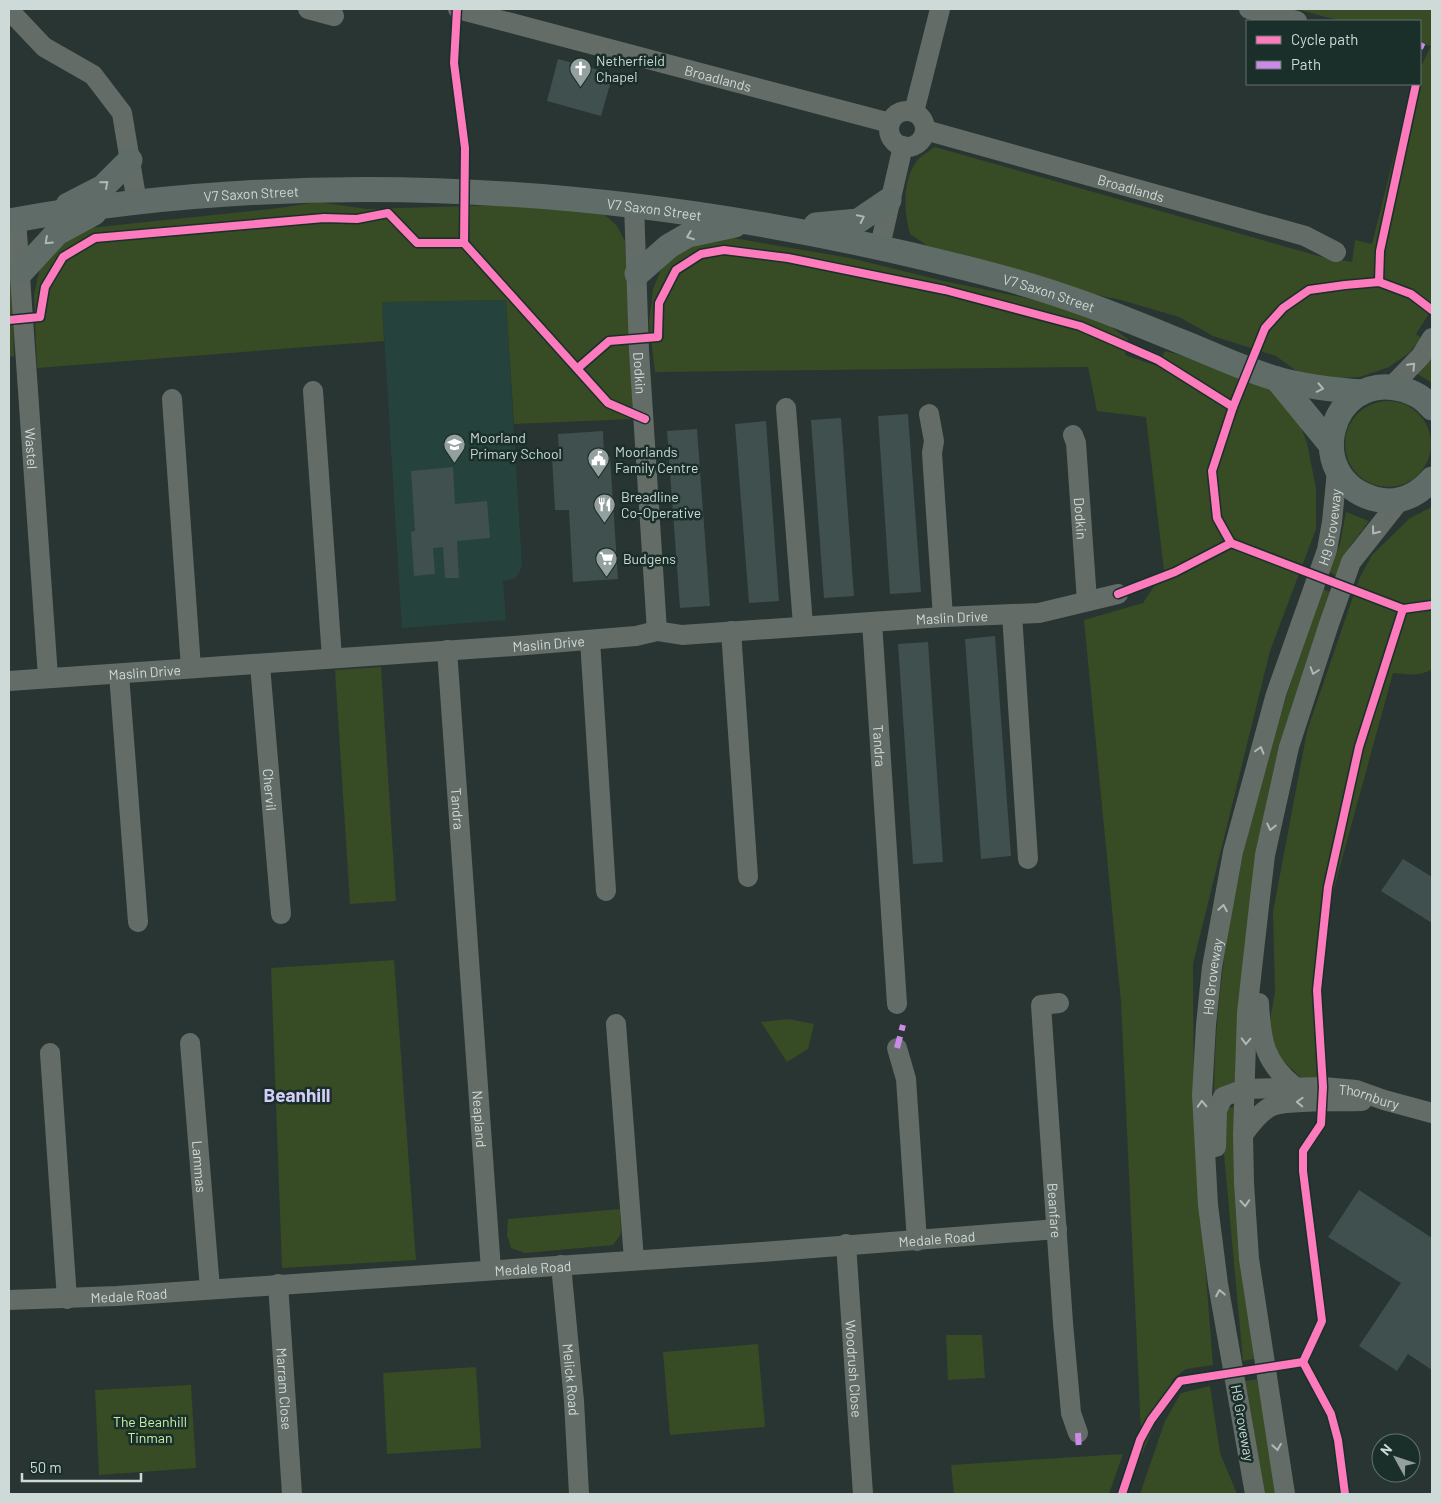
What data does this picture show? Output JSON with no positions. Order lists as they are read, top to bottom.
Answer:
{
  "streets": {
    "main road": ["V7 Saxon Street"],
    "street": [
      "Broadlands",
      "Dodkin",
      "Wastel",
      "H9 Groveway",
      "Maslin Drive",
      "Tandra",
      "Chervil",
      "Thornbury",
      "Neapland",
      "Lammas",
      "Beanfare",
      "Medale Road",
      "Woodrush Close",
      "Melick Road",
      "Marram Close"
    ]
  },
  "crossings": [
    ["V7 Saxon Street", "Dodkin"],
    ["V7 Saxon Street", "Wastel"],
    ["Dodkin", "Maslin Drive"],
    ["Wastel", "Maslin Drive"],
    ["H9 Groveway", "Thornbury"],
    ["Maslin Drive", "Tandra"],
    ["Maslin Drive", "Chervil"],
    ["Tandra", "Neapland"],
    ["Neapland", "Medale Road"],
    ["Lammas", "Medale Road"],
    ["Beanfare", "Medale Road"],
    ["Medale Road", "Woodrush Close"],
    ["Medale Road", "Melick Road"],
    ["Medale Road", "Marram Close"]
  ],
  "districts": ["Beanhill"],
  "parks": ["The Beanhill Tinman"],
  "places": {
    "church": ["Netherfield Chapel"],
    "school or university": ["Moorland Primary School"],
    "public building": ["Moorlands Family Centre"],
    "restaurant": ["Breadline Co-Operative"],
    "supermarket": ["Budgens"]
  },
  "legend": ["Cycle path", "Path"],
  "scale_bar": "50 m",
  "north": "top left"
}
